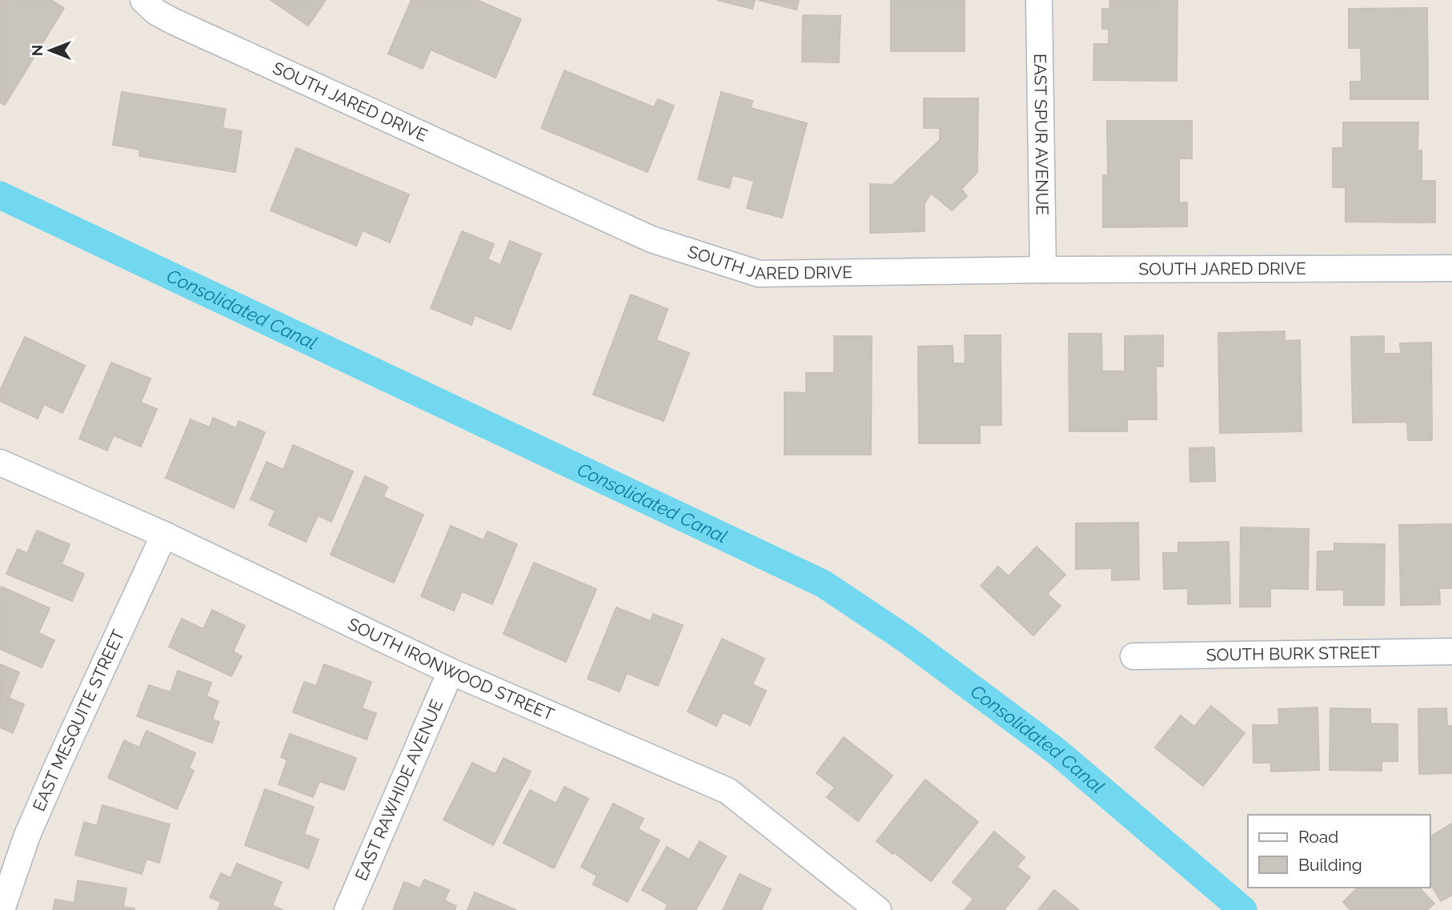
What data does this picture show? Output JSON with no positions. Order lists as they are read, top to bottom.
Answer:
{
  "streets": {
    "street": [
      "SOUTH JARED DRIVE",
      "EAST SPUR AVENUE",
      "SOUTH BURK STREET",
      "SOUTH IRONWOOD STREET",
      "EAST MESQUITE STREET",
      "EAST RAWHIDE AVENUE"
    ]
  },
  "crossings": [
    ["SOUTH JARED DRIVE", "EAST SPUR AVENUE"],
    ["SOUTH IRONWOOD STREET", "EAST MESQUITE STREET"],
    ["SOUTH IRONWOOD STREET", "EAST RAWHIDE AVENUE"]
  ],
  "water": ["Consolidated Canal"],
  "legend": ["Road", "Building"],
  "north": "left"
}
